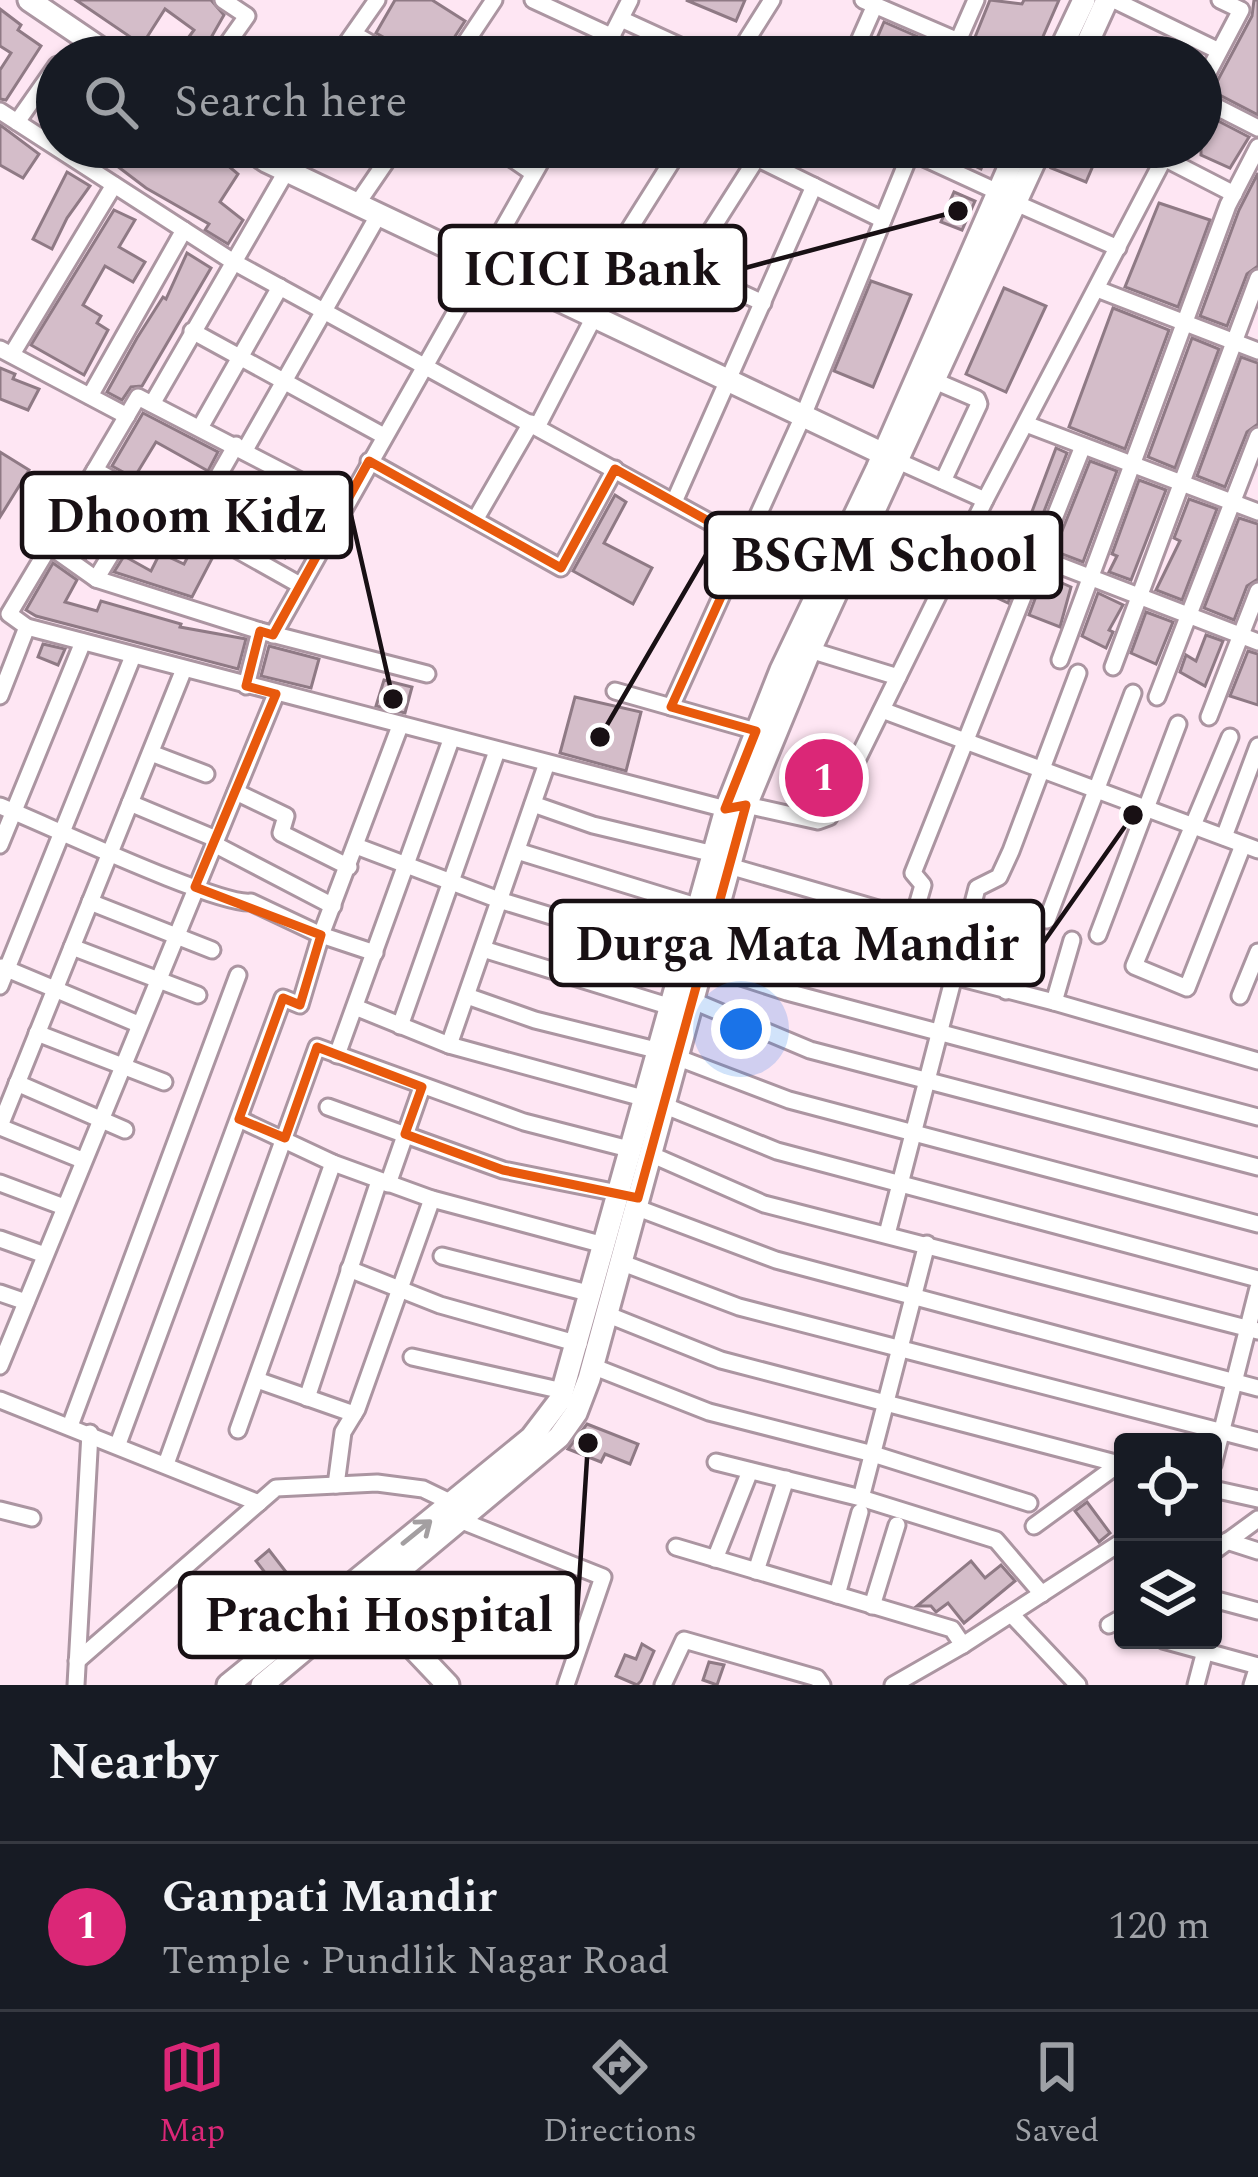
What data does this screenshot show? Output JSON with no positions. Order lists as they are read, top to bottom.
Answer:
{
  "places": [
    "ICICI Bank",
    "Dhoom Kidz",
    "BSGM School",
    "Durga Mata Mandir",
    "Prachi Hospital"
  ],
  "page": {
    "search": "Search here",
    "pins": "1",
    "heading": "Nearby",
    "list": [
      {
        "mark": "1",
        "name": "Ganpati Mandir",
        "note": "Temple · Pundlik Nagar Road",
        "value": "120 m"
      }
    ],
    "nav": ["Map", "Directions", "Saved"]
  }
}
